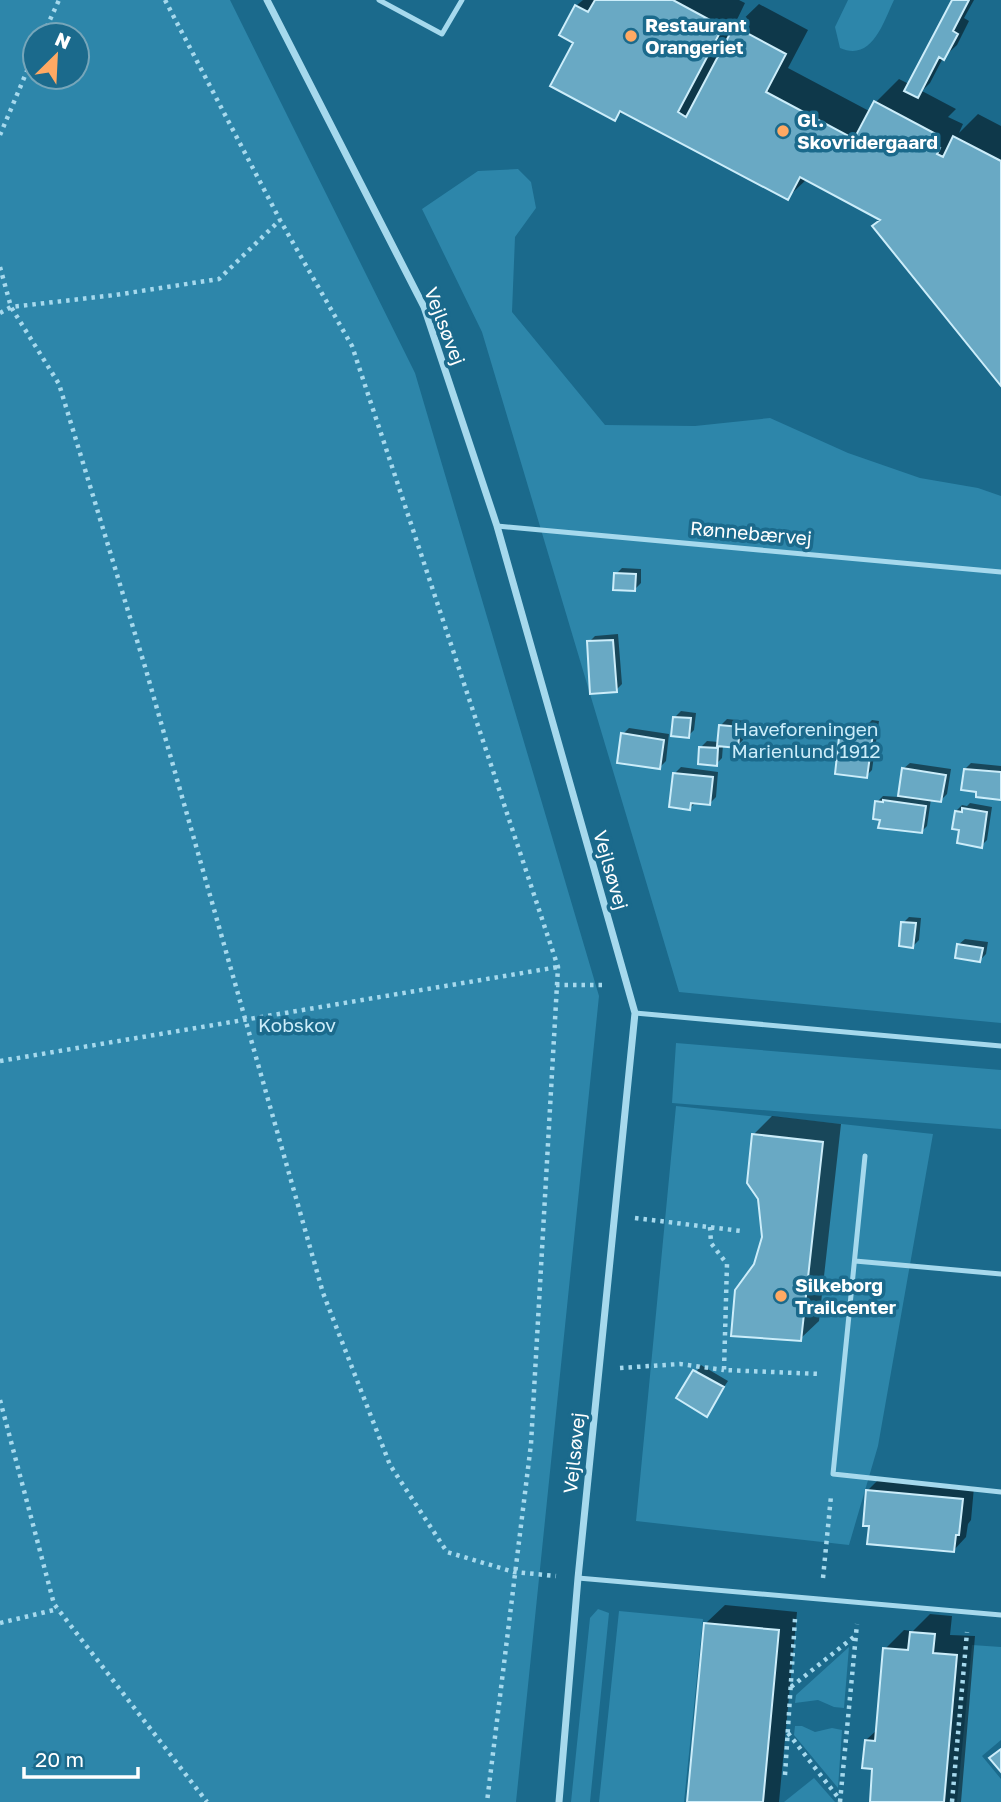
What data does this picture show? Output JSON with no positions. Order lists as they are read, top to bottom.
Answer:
{
  "streets": {
    "street": ["Vejlsøvej"],
    "lane": ["Rønnebærvej"]
  },
  "crossings": [
    ["Vejlsøvej", "Rønnebærvej"]
  ],
  "parks": ["Haveforeningen Marienlund 1912", "Kobskov"],
  "places": ["Restaurant Orangeriet", "Gl. Skovridergaard", "Silkeborg Trailcenter"],
  "scale_bar": "20 m",
  "north": "top right"
}
